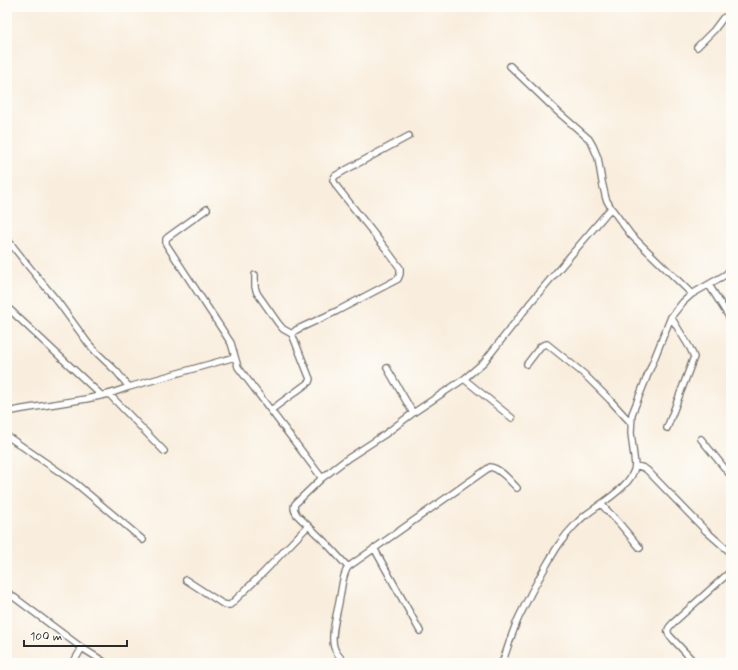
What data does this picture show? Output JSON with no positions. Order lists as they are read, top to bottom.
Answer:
{
  "scale_bar": "100 m"
}
